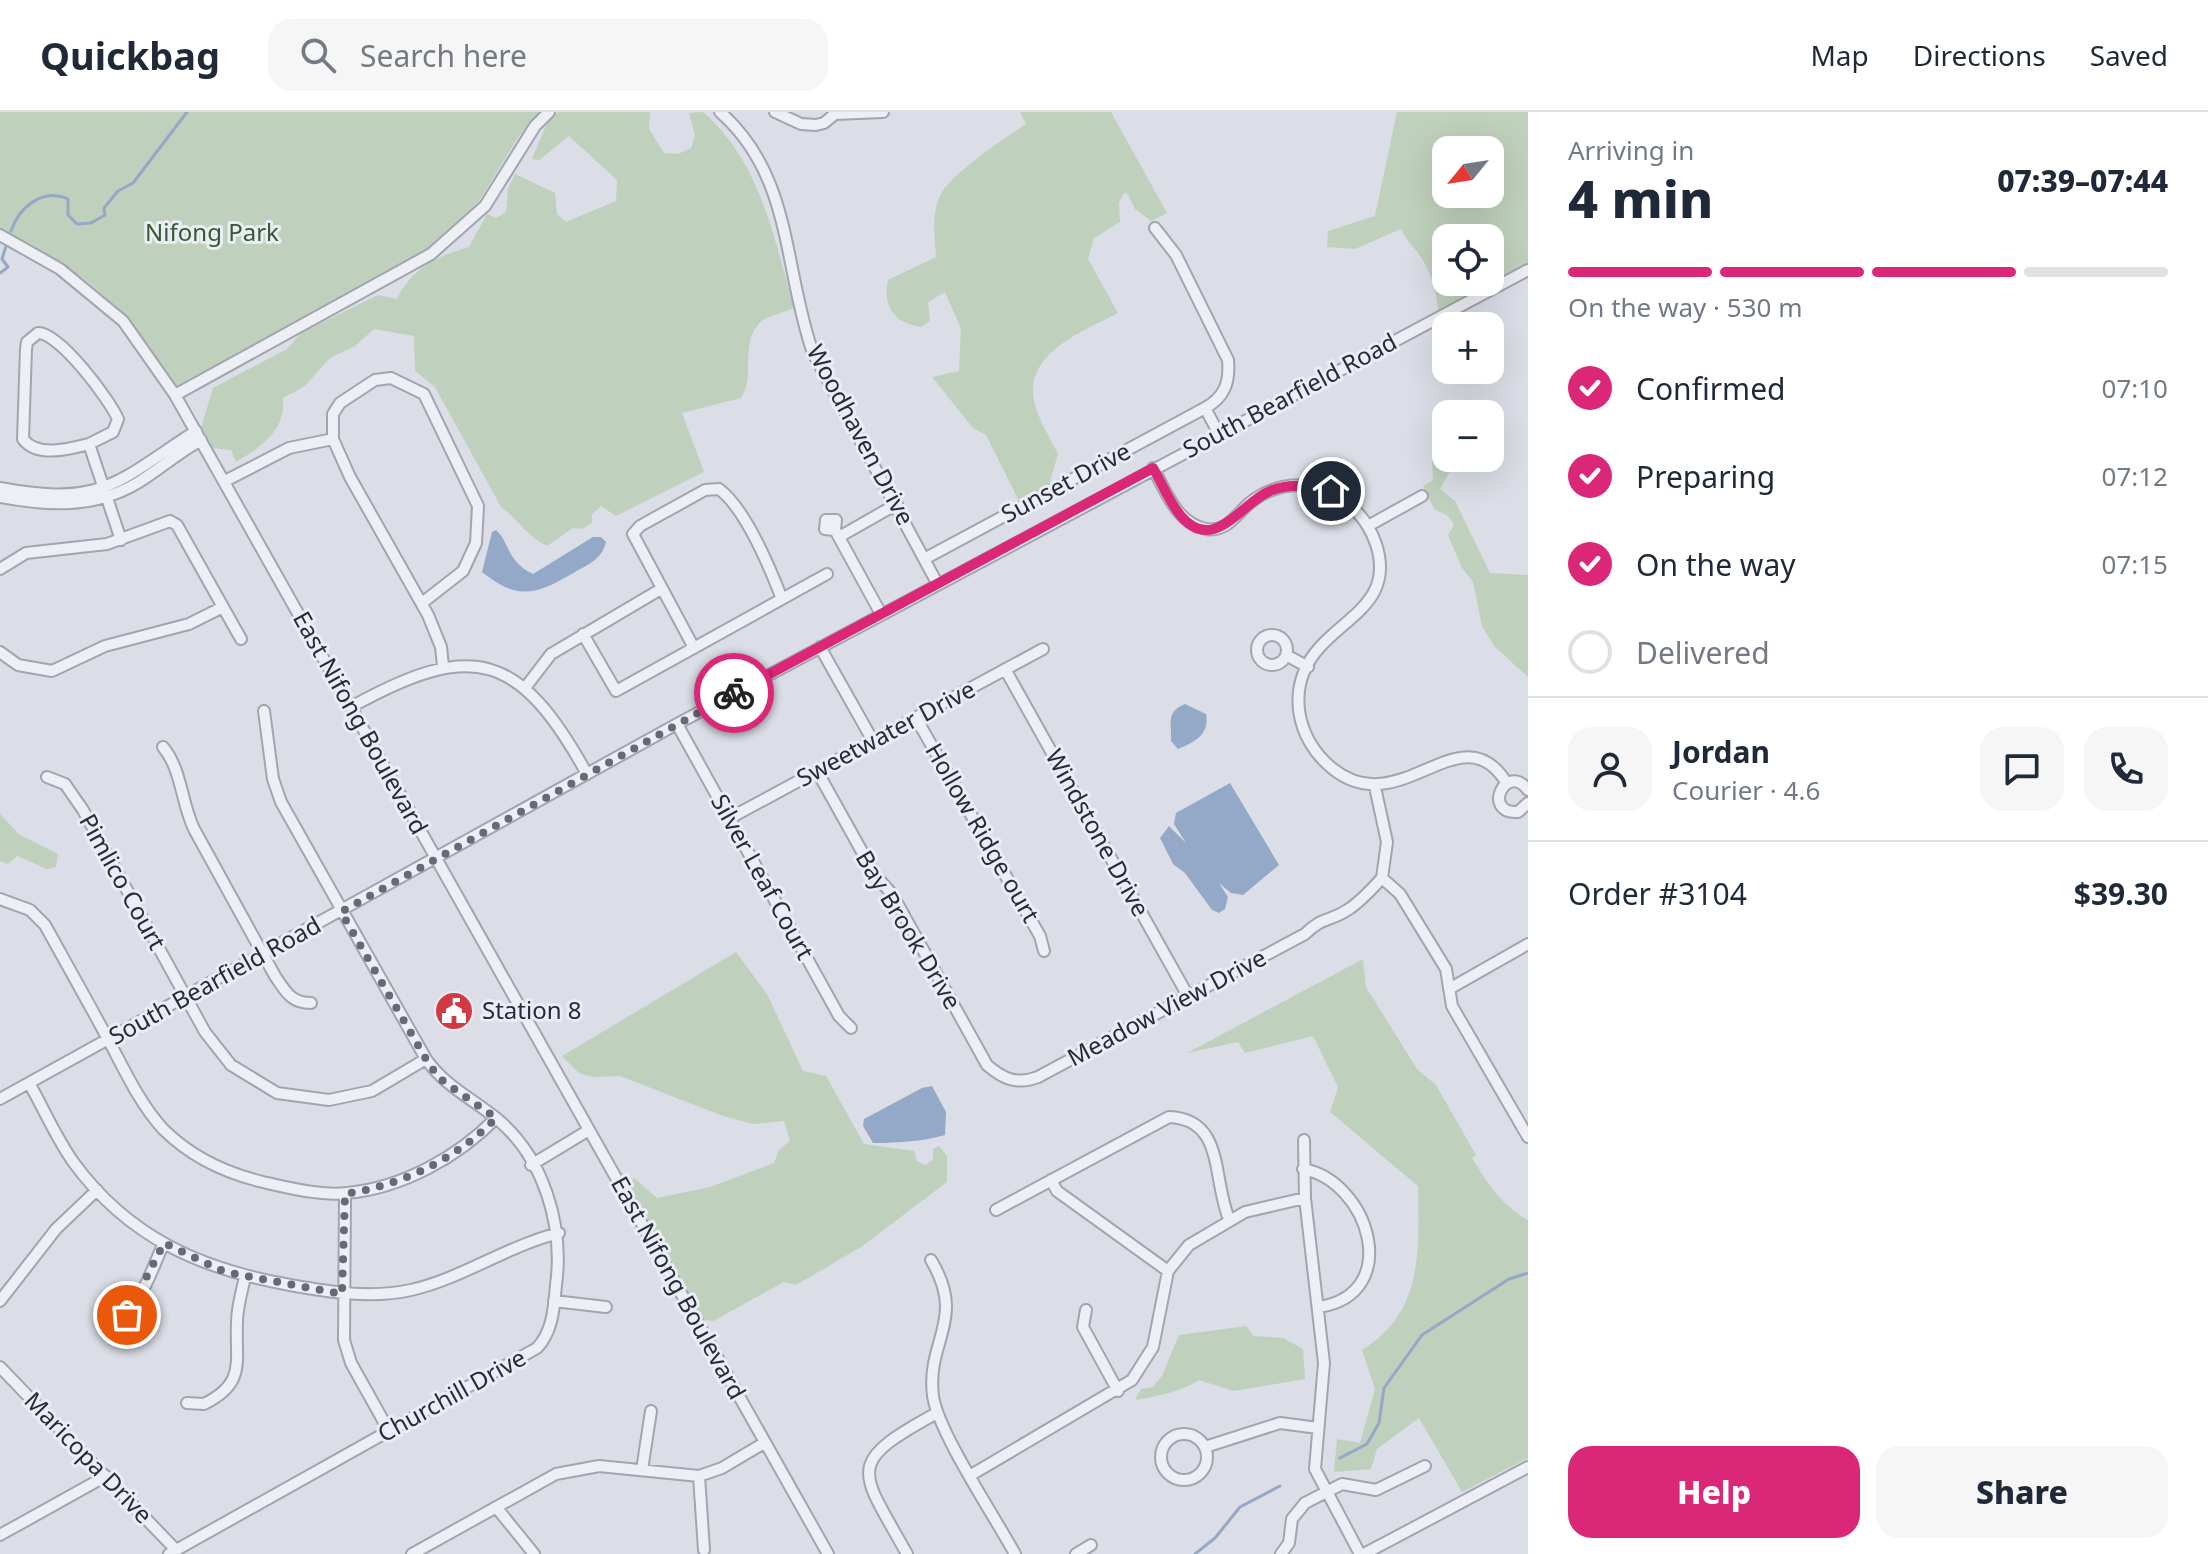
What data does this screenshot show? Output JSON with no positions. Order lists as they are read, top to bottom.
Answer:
{
  "streets": {
    "street": [
      "South Bearfield Road",
      "Woodhaven Drive",
      "Sunset Drive",
      "East Nifong Boulevard",
      "Sweetwater Drive",
      "Hollow Ridge ourt",
      "Windstone Drive",
      "Silver Leaf Court",
      "Pimlico Court",
      "Bay Brook Drive",
      "Meadow View Drive",
      "Churchill Drive",
      "Maricopa Drive"
    ]
  },
  "crossings": [
    ["South Bearfield Road", "Woodhaven Drive"],
    ["South Bearfield Road", "East Nifong Boulevard"],
    ["South Bearfield Road", "Silver Leaf Court"],
    ["South Bearfield Road", "Pimlico Court"],
    ["South Bearfield Road", "Churchill Drive"],
    ["Woodhaven Drive", "Sunset Drive"],
    ["Sweetwater Drive", "Hollow Ridge ourt"],
    ["Sweetwater Drive", "Windstone Drive"],
    ["Sweetwater Drive", "Silver Leaf Court"],
    ["Sweetwater Drive", "Bay Brook Drive"],
    ["Windstone Drive", "Meadow View Drive"],
    ["Pimlico Court", "Churchill Drive"],
    ["Bay Brook Drive", "Meadow View Drive"],
    ["Churchill Drive", "Maricopa Drive"]
  ],
  "parks": ["Nifong Park"],
  "places": {
    "public building": ["Station 8"]
  },
  "north": "bottom left",
  "page": {
    "header": "Quickbag",
    "search": "Search here",
    "nav": ["Map", "Directions", "Saved"],
    "heading": ["4 min", "Arriving in", "07:39–07:44"],
    "panel": [
      "Jordan",
      "Courier · 4.6",
      "Order #3104",
      "$39.30"
    ],
    "map_buttons": ["+", "−"],
    "bar": "On the way · 530 m",
    "list": [
      ["Confirmed", "07:10"],
      ["Preparing", "07:12"],
      ["On the way", "07:15"],
      "Delivered"
    ],
    "buttons": ["Help", "Share"]
  }
}
